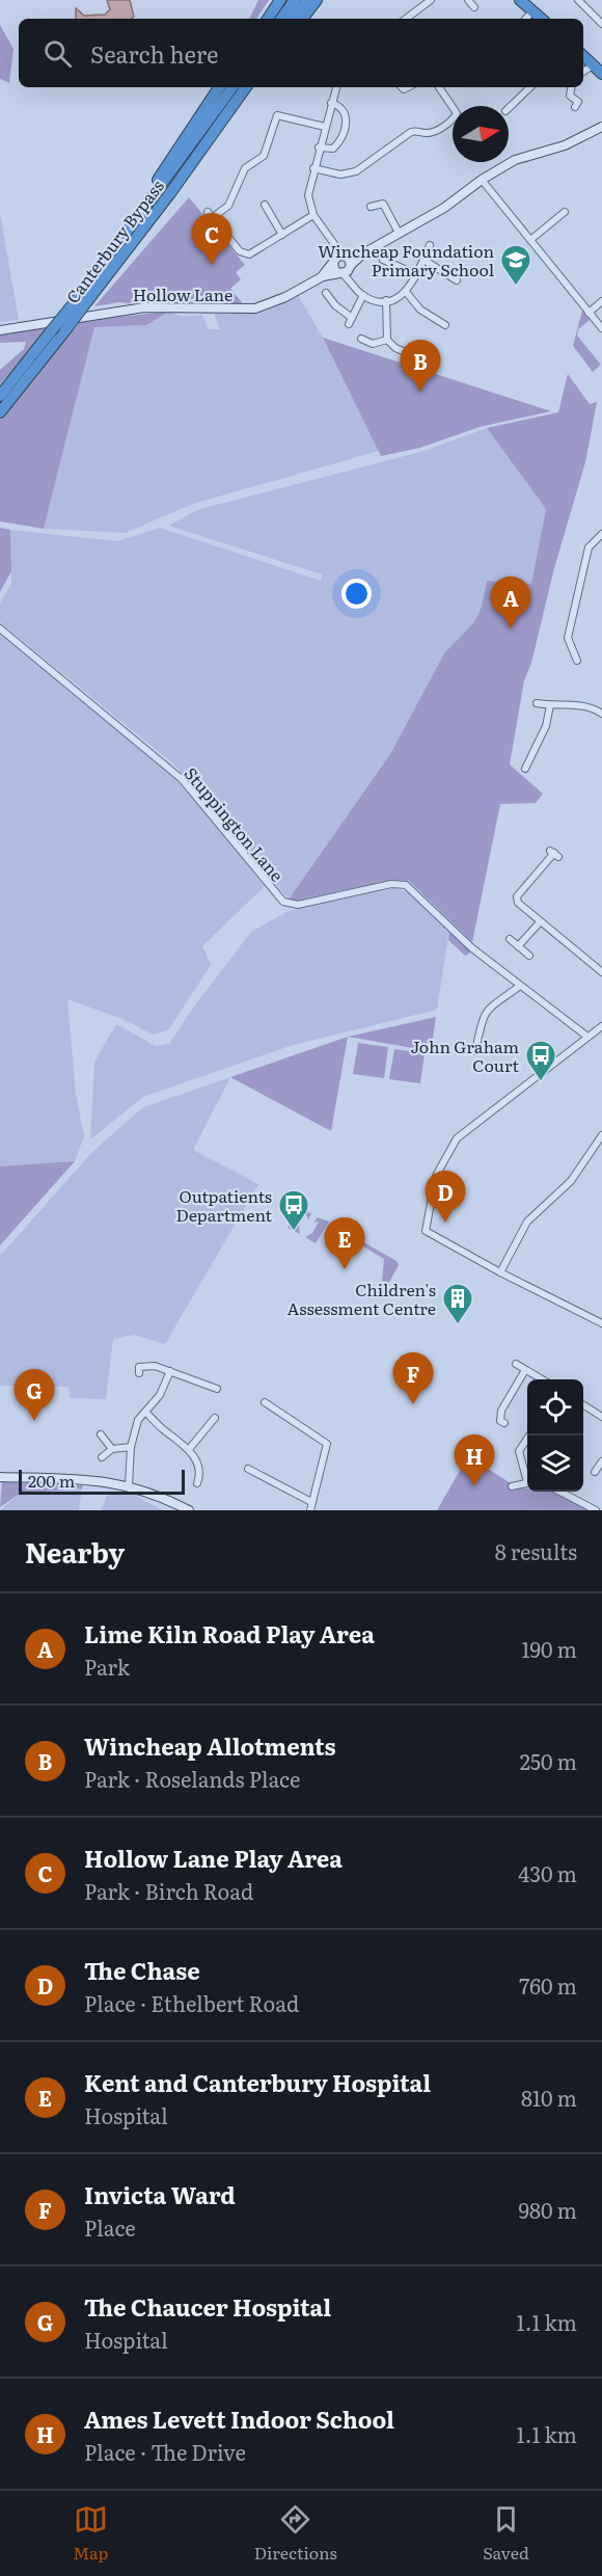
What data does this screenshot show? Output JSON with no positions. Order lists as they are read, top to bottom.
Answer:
{
  "streets": {
    "highway": ["Canterbury Bypass"],
    "street": ["Hollow Lane", "Stuppington Lane"]
  },
  "places": {
    "school or university": ["Wincheap Foundation Primary School"],
    "bus stop": ["John Graham Court", "Outpatients Department"],
    "building": ["Children's Assessment Centre"]
  },
  "scale_bar": "200 m",
  "north": "right",
  "page": {
    "search": "Search here",
    "pins": [
      "C",
      "B",
      "A",
      "D",
      "E",
      "F",
      "G",
      "H"
    ],
    "scale": "200 m",
    "heading": ["Nearby", "8 results"],
    "list": [
      {
        "mark": "A",
        "name": "Lime Kiln Road Play Area",
        "note": "Park",
        "value": "190 m"
      },
      {
        "mark": "B",
        "name": "Wincheap Allotments",
        "note": "Park · Roselands Place",
        "value": "250 m"
      },
      {
        "mark": "C",
        "name": "Hollow Lane Play Area",
        "note": "Park · Birch Road",
        "value": "430 m"
      },
      {
        "mark": "D",
        "name": "The Chase",
        "note": "Place · Ethelbert Road",
        "value": "760 m"
      },
      {
        "mark": "E",
        "name": "Kent and Canterbury Hospital",
        "note": "Hospital",
        "value": "810 m"
      },
      {
        "mark": "F",
        "name": "Invicta Ward",
        "note": "Place",
        "value": "980 m"
      },
      {
        "mark": "G",
        "name": "The Chaucer Hospital",
        "note": "Hospital",
        "value": "1.1 km"
      },
      {
        "mark": "H",
        "name": "Ames Levett Indoor School",
        "note": "Place · The Drive",
        "value": "1.1 km"
      }
    ],
    "nav": ["Map", "Directions", "Saved"]
  }
}
